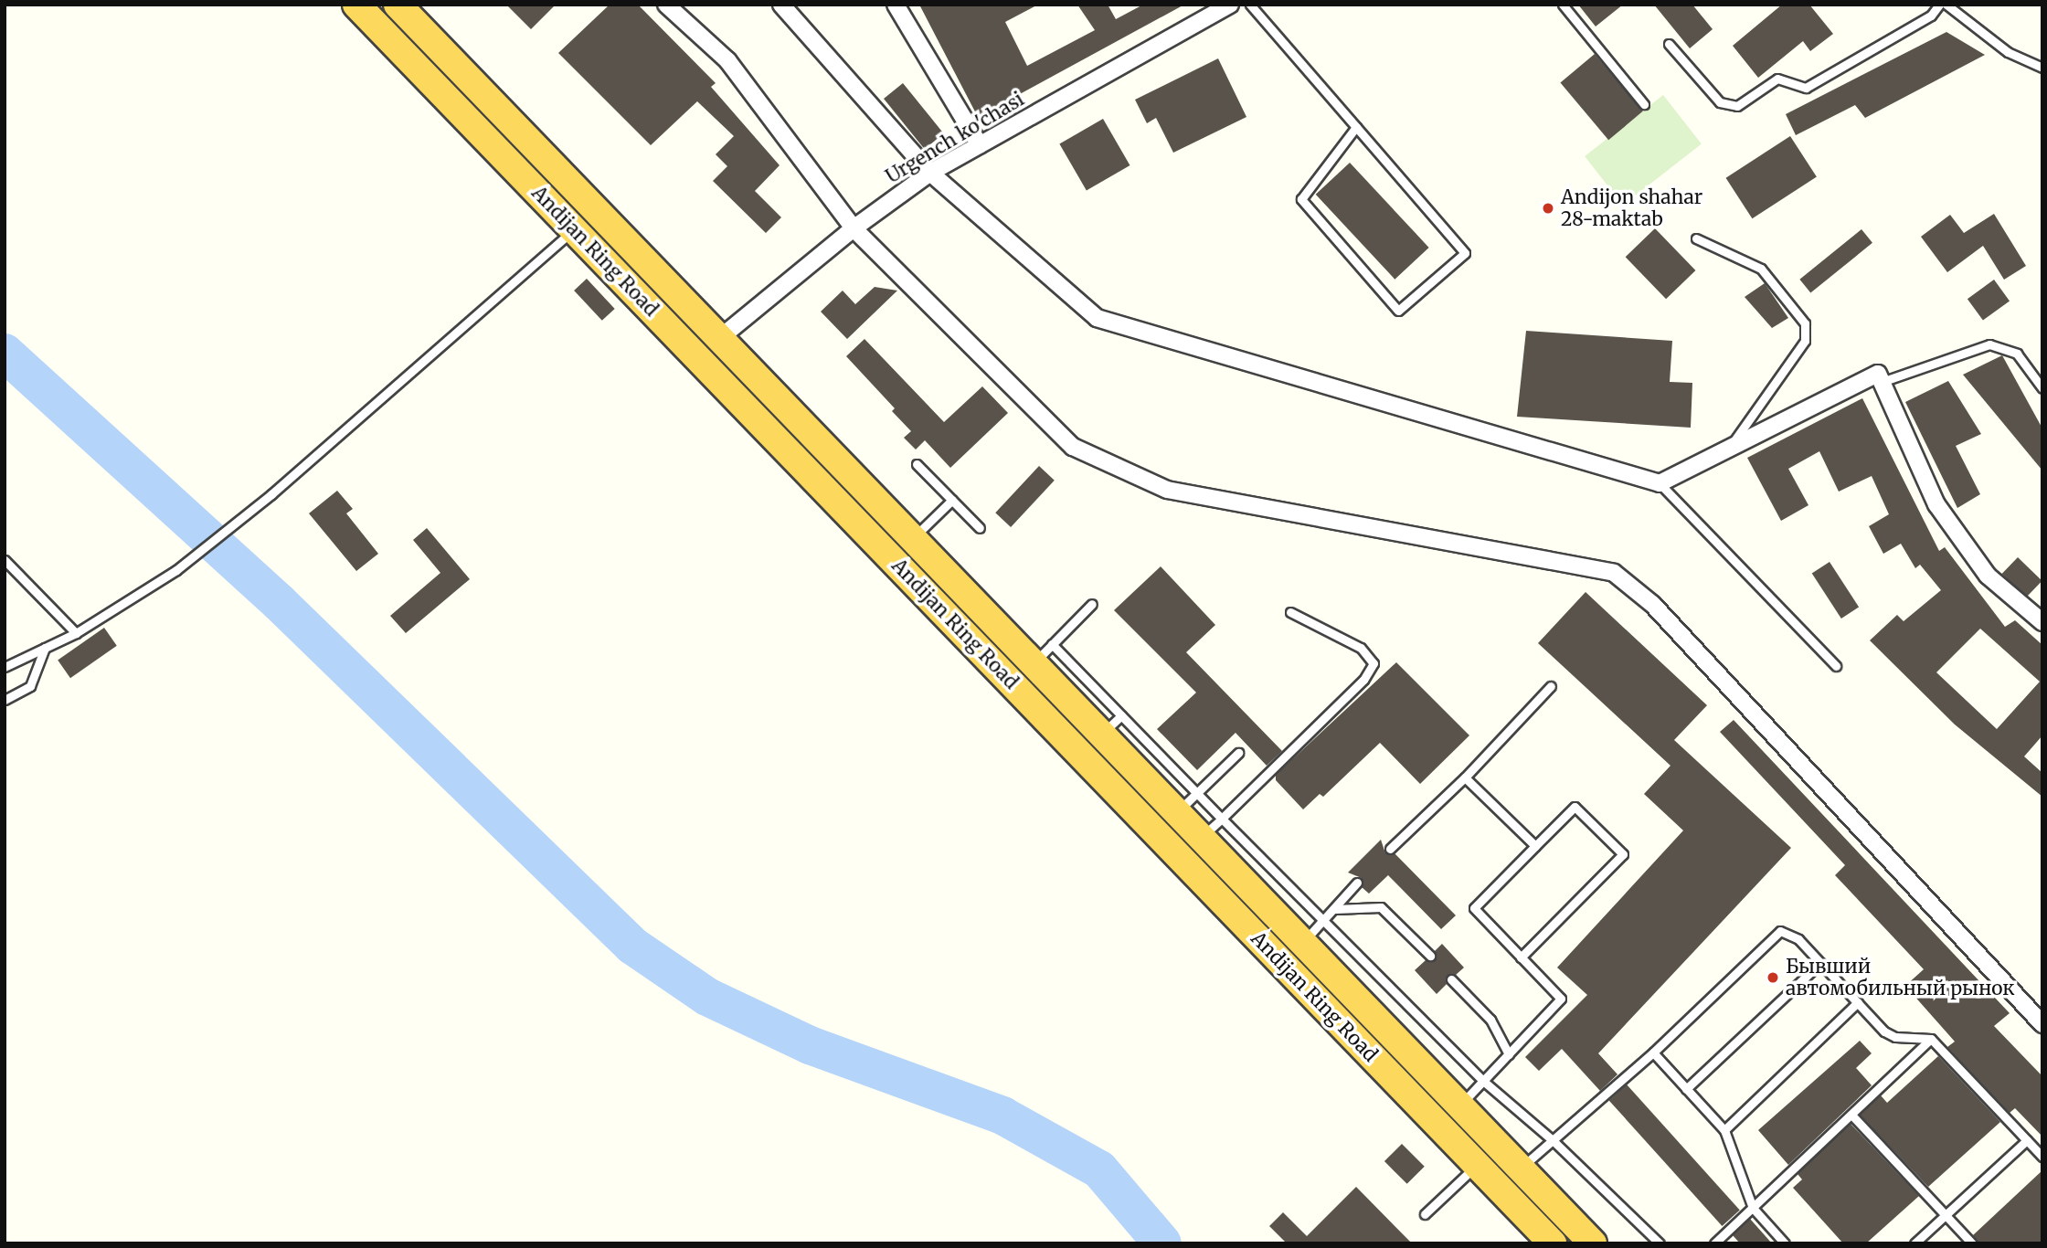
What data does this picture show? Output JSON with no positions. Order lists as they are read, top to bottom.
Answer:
{
  "streets": {
    "highway": ["Andijan Ring Road"],
    "street": ["Urgench ko'chasi"]
  },
  "crossings": [
    ["Urgench ko'chasi", "Andijan Ring Road"]
  ],
  "places": ["Andijon shahar 28-maktab", "Бывший автомобильный рынок"]
}
